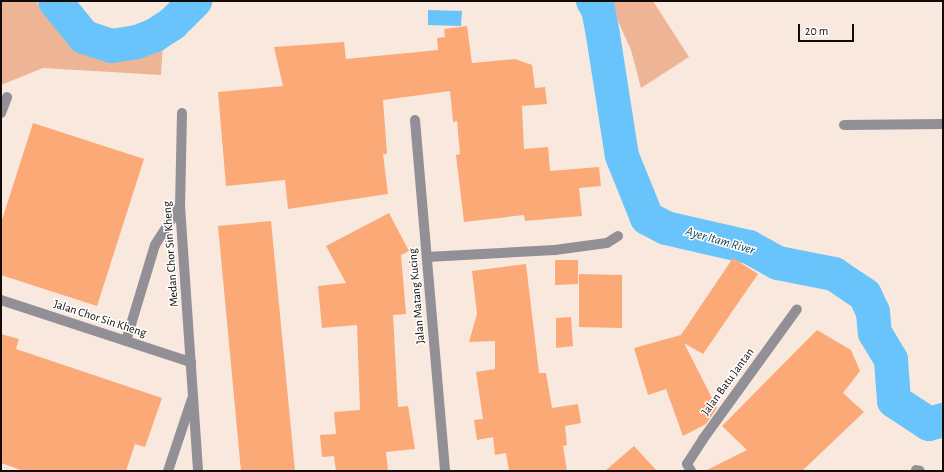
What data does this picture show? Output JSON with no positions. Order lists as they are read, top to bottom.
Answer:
{
  "streets": {
    "street": [
      "Medan Chor Sin Kheng",
      "Jalan Matang Kucing",
      "Jalan Chor Sin Kheng",
      "Jalan Batu Jantan"
    ]
  },
  "crossings": [
    ["Medan Chor Sin Kheng", "Jalan Chor Sin Kheng"]
  ],
  "water": ["Ayer Itam River"],
  "scale_bar": "20 m"
}
